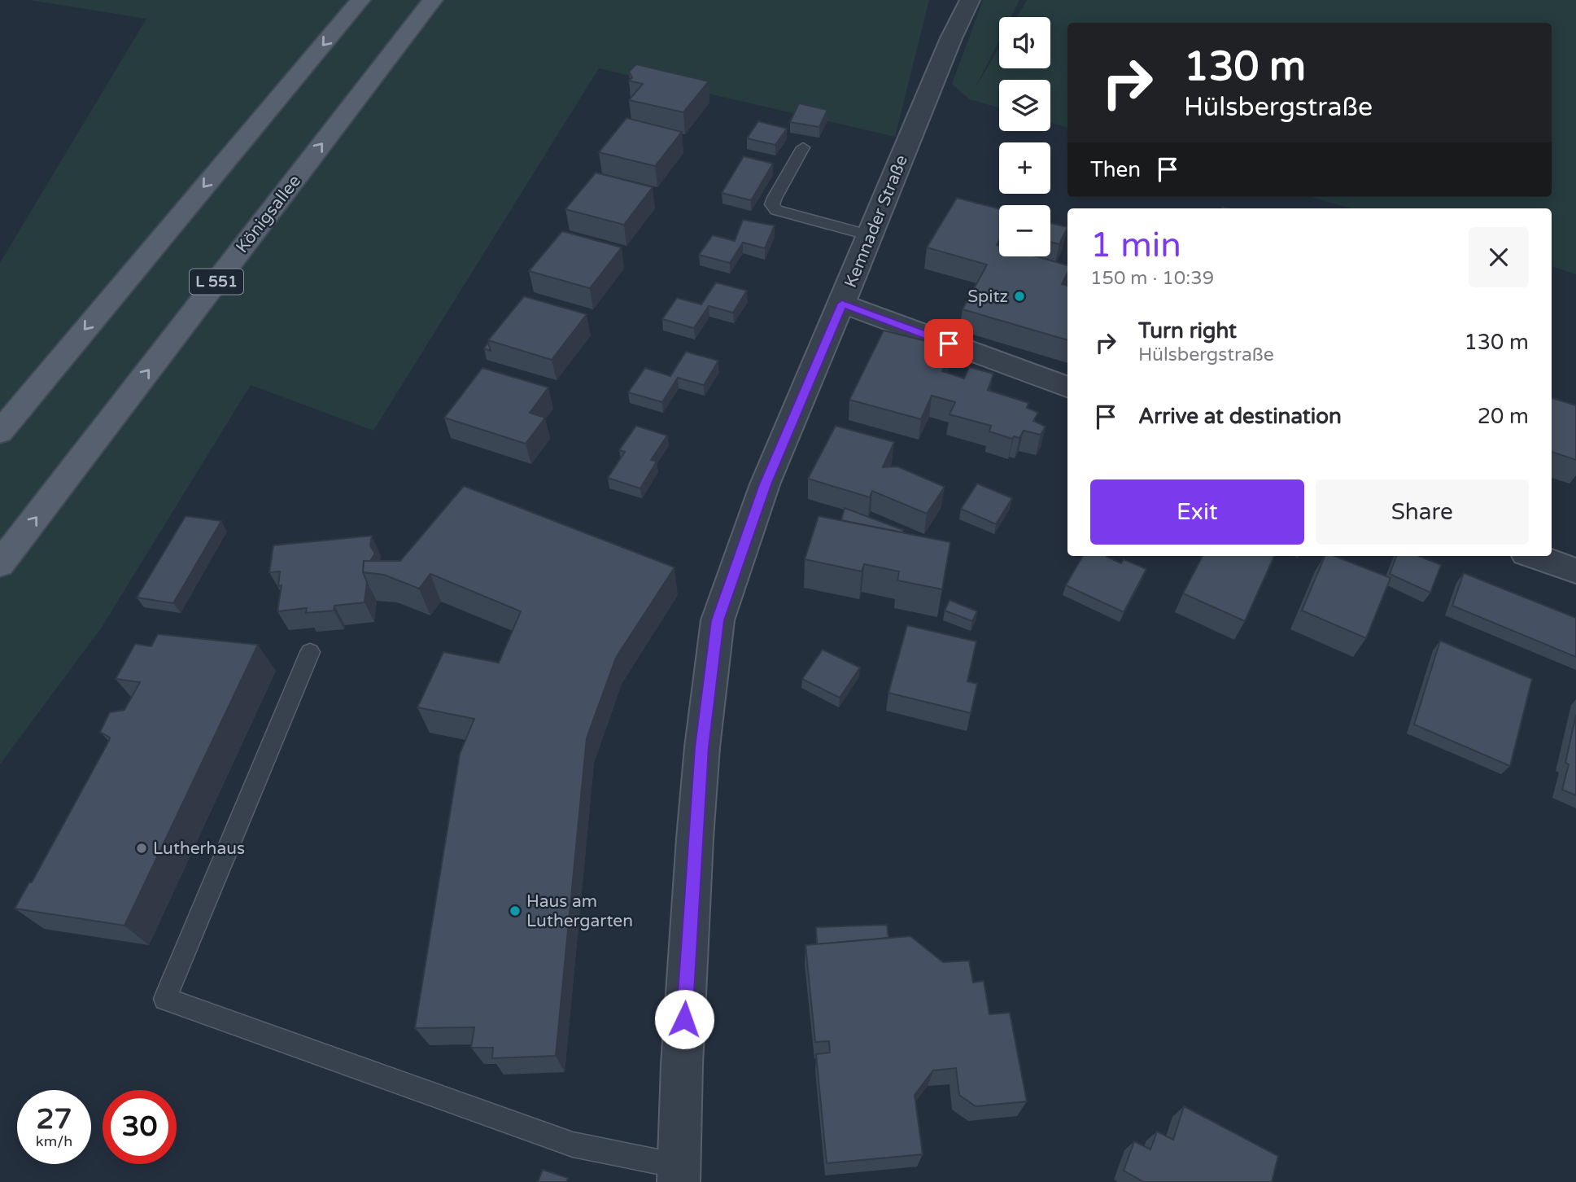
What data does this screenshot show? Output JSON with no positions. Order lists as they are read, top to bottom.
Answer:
{
  "streets": {
    "main road": ["Königsallee", "L 551"],
    "street": ["Kemnader Straße"]
  },
  "places": ["Spitz", "Lutherhaus", "Haus am Luthergarten"],
  "page": {
    "map_buttons": ["+", "−"],
    "turn": ["130 m", "Hülsbergstraße"],
    "then": "Then",
    "heading": ["1 min", "150 m · 10:39"],
    "list": [
      {
        "name": "Turn right",
        "note": "Hülsbergstraße",
        "value": "130 m"
      },
      {
        "name": "Arrive at destination",
        "value": "20 m"
      }
    ],
    "buttons": ["Exit", "Share"],
    "speed": "27 km/h",
    "limit": "30"
  }
}
